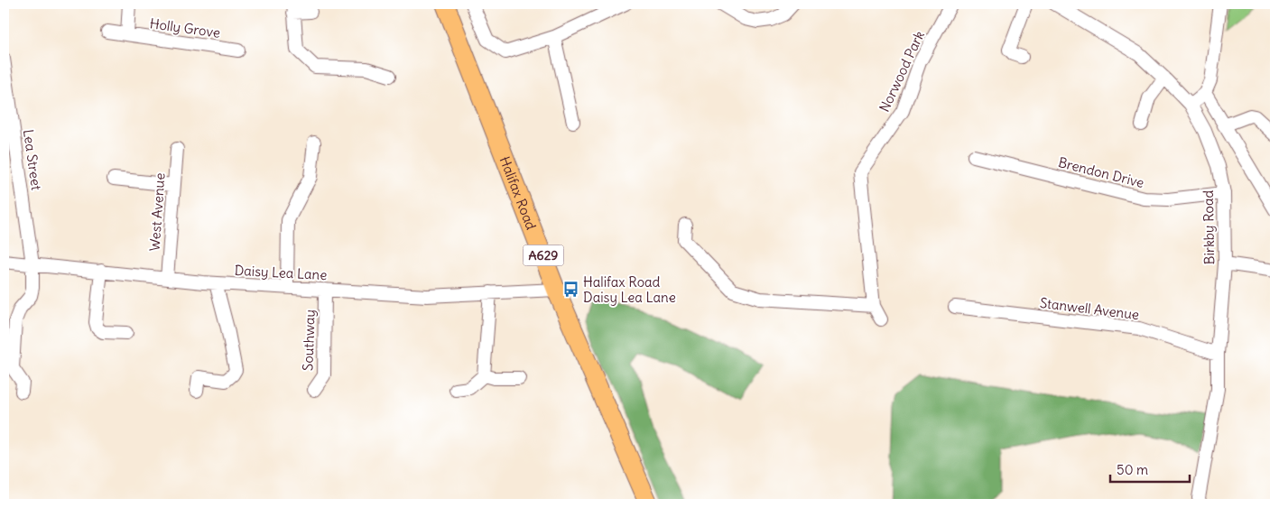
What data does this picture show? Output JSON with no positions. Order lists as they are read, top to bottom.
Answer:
{
  "streets": {
    "highway": ["Halifax Road", "A629"],
    "street": [
      "Holly Grove",
      "Norwood Park",
      "Lea Street",
      "Brendon Drive",
      "West Avenue",
      "Birkby Road",
      "Daisy Lea Lane",
      "Stanwell Avenue",
      "Southway"
    ]
  },
  "crossings": [
    ["Lea Street", "Daisy Lea Lane"],
    ["Brendon Drive", "Birkby Road"],
    ["Halifax Road", "Daisy Lea Lane"],
    ["West Avenue", "Daisy Lea Lane"],
    ["Birkby Road", "Stanwell Avenue"],
    ["Daisy Lea Lane", "Southway"]
  ],
  "places": {
    "bus stop": ["Halifax Road Daisy Lea Lane"]
  },
  "scale_bar": "50 m"
}
